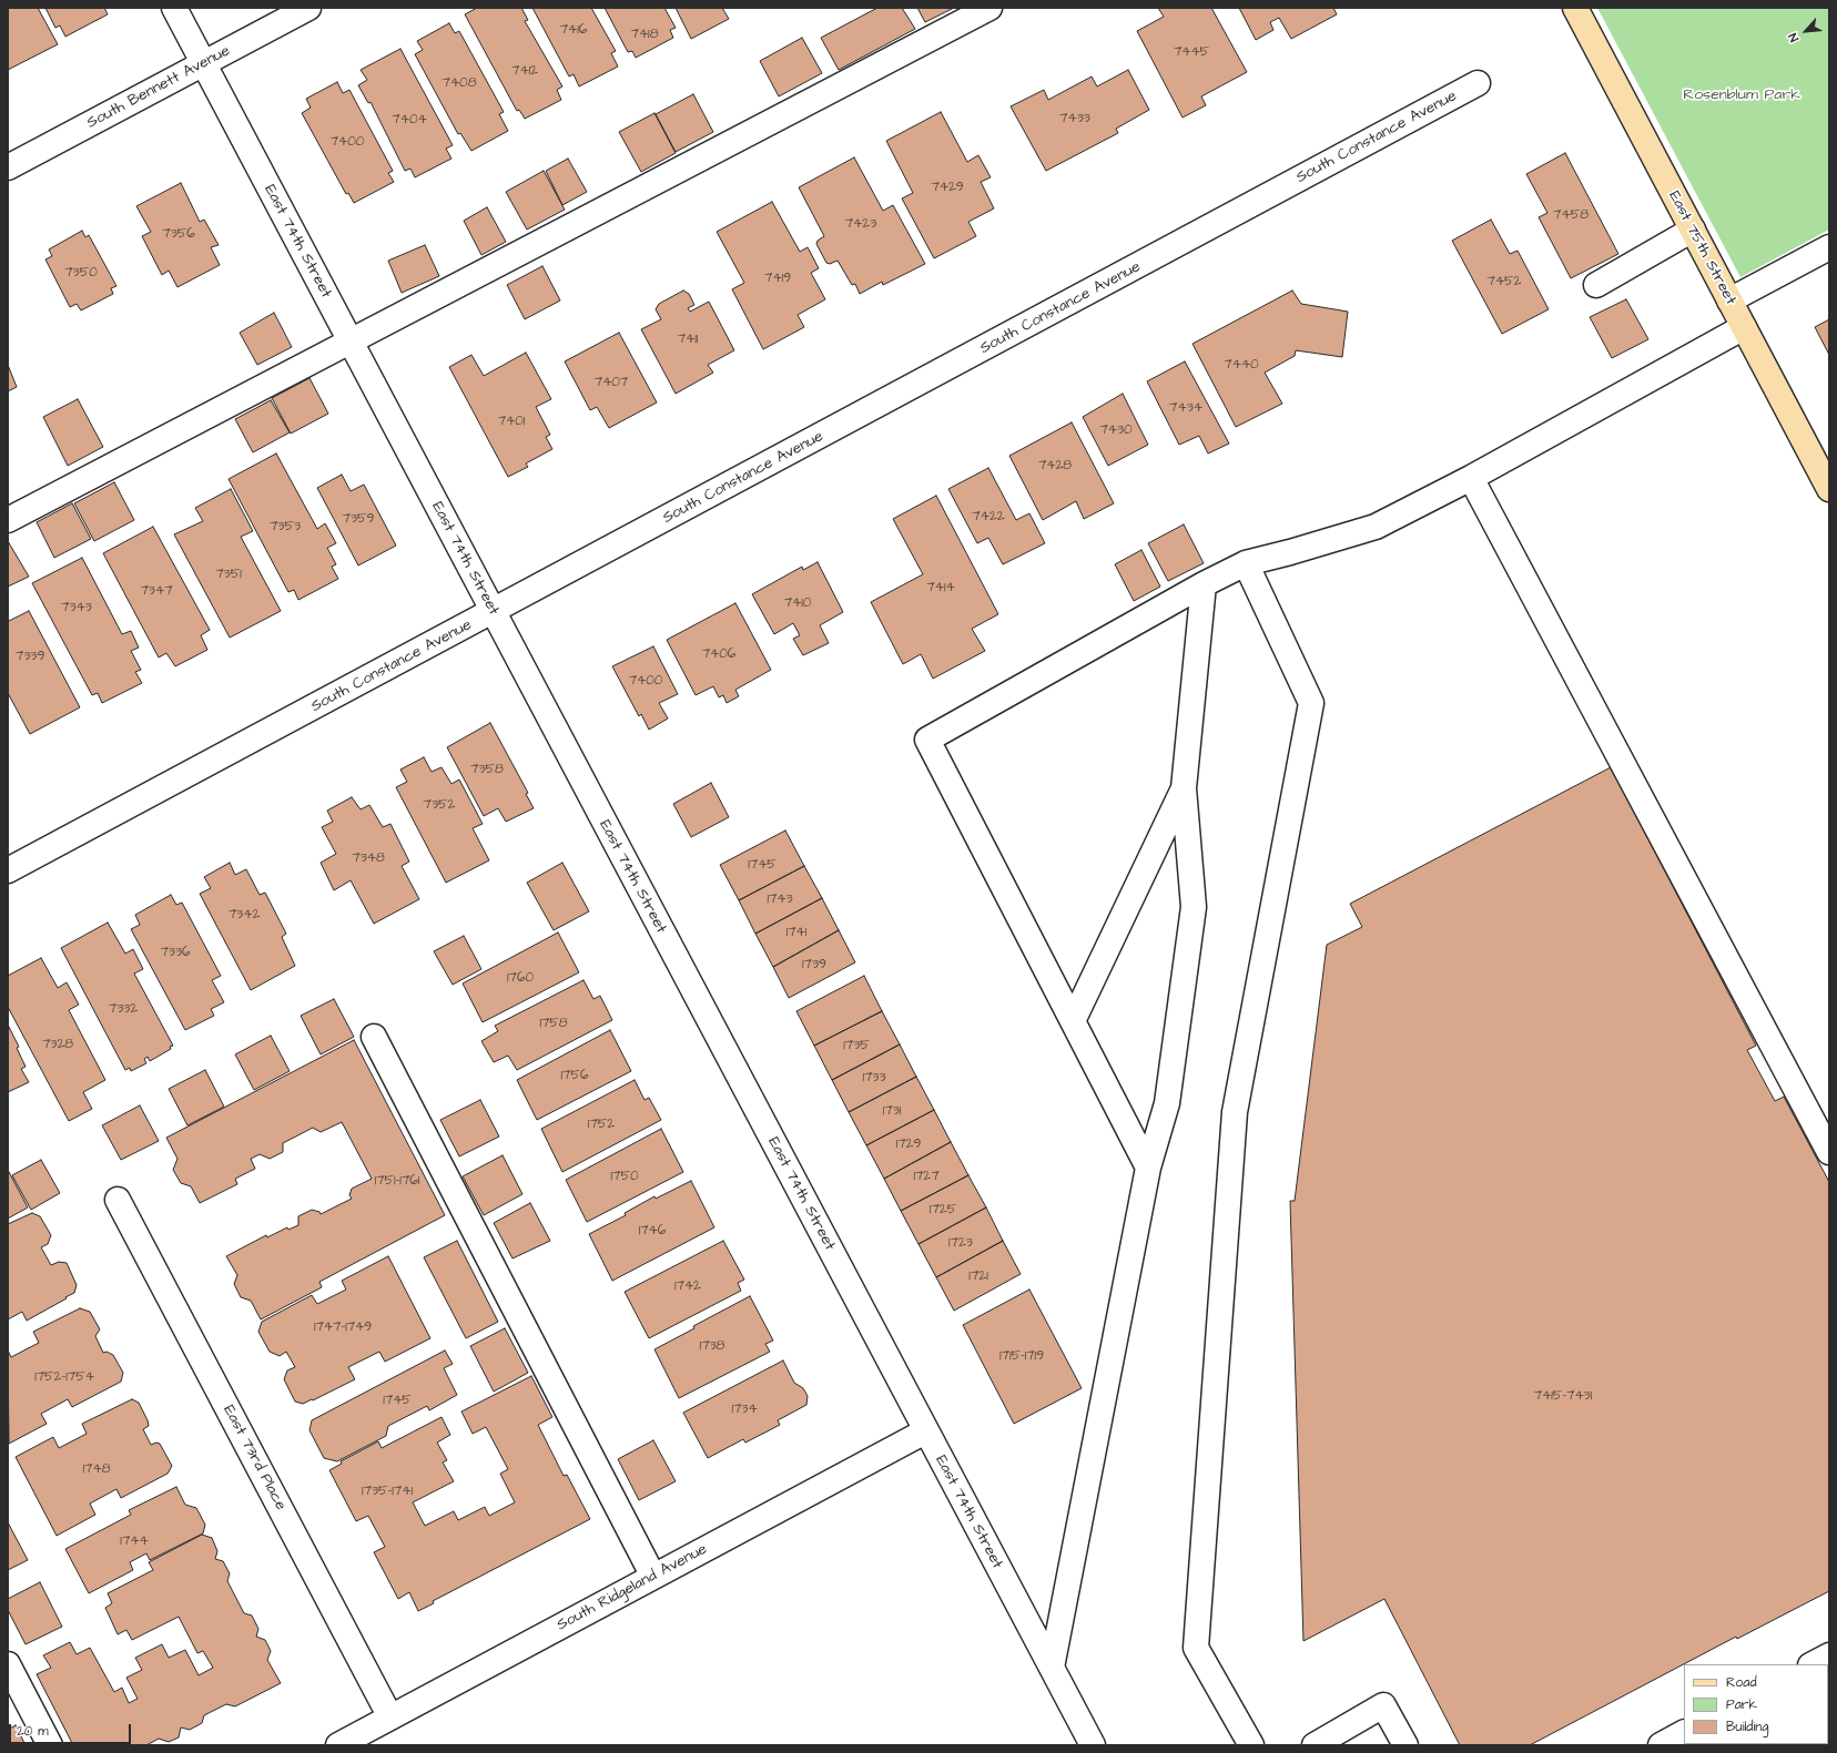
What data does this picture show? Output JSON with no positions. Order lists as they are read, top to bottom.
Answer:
{
  "streets": {
    "main road": ["East 75th Street"],
    "street": [
      "South Bennett Avenue",
      "South Constance Avenue",
      "East 74th Street",
      "East 73rd Place",
      "South Ridgeland Avenue"
    ]
  },
  "crossings": [
    ["South Bennett Avenue", "East 74th Street"],
    ["South Constance Avenue", "East 74th Street"],
    ["East 74th Street", "South Ridgeland Avenue"],
    ["East 73rd Place", "South Ridgeland Avenue"]
  ],
  "parks": ["Rosenblum Park"],
  "house_numbers": [
    "7416",
    "7418",
    "7445",
    "7412",
    "7408",
    "7433",
    "7404",
    "7400",
    "7429",
    "7458",
    "7423",
    "7356",
    "7350",
    "7419",
    "7452",
    "7411",
    "7440",
    "7407",
    "7434",
    "7401",
    "7430",
    "7428",
    "7422",
    "7359",
    "7353",
    "7351",
    "7414",
    "7347",
    "7410",
    "7343",
    "7406",
    "7339",
    "7400",
    "7358",
    "7352",
    "7348",
    "1745",
    "1743",
    "7342",
    "1741",
    "7336",
    "1739",
    "1760",
    "7332",
    "1758",
    "7328",
    "1735",
    "1756",
    "1733",
    "1731",
    "1752",
    "1729",
    "1750",
    "1727",
    "1751-1761",
    "1725",
    "1746",
    "1723",
    "1721",
    "1742",
    "1747-1749",
    "1738",
    "1715-1719",
    "1752-1754",
    "7415-7431",
    "1745",
    "1734",
    "1748",
    "1735-1741",
    "1744"
  ],
  "legend": ["Road", "Park", "Building"],
  "scale_bar": "20 m",
  "north": "bottom left"
}
